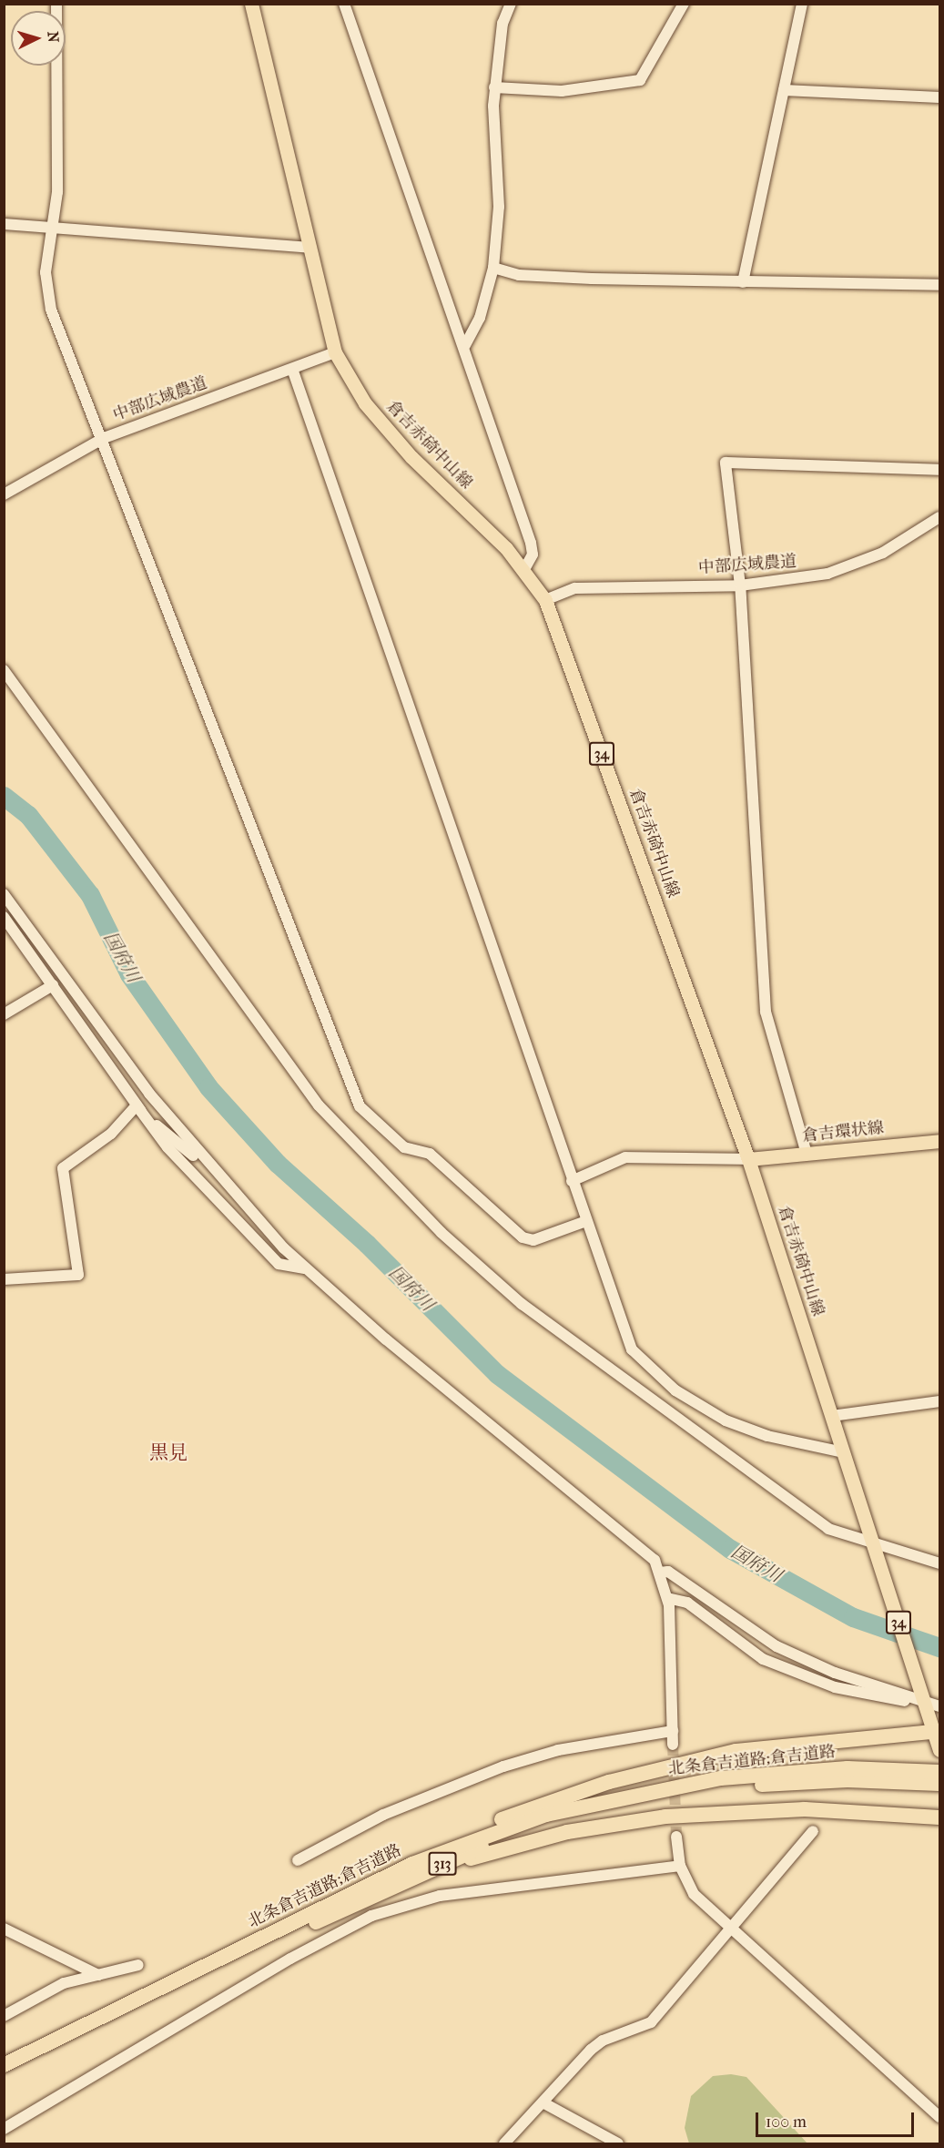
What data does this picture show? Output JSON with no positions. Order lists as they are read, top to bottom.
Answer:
{
  "streets": {
    "highway": ["北条倉吉道路;倉吉道路", "313"],
    "main road": ["倉吉赤碕中山線", "34", "倉吉環状線"],
    "street": ["中部広域農道"]
  },
  "crossings": [
    ["中部広域農道", "倉吉赤碕中山線"],
    ["倉吉赤碕中山線", "倉吉環状線"]
  ],
  "districts": ["黒見"],
  "water": ["国府川"],
  "scale_bar": "100 m",
  "north": "right"
}
